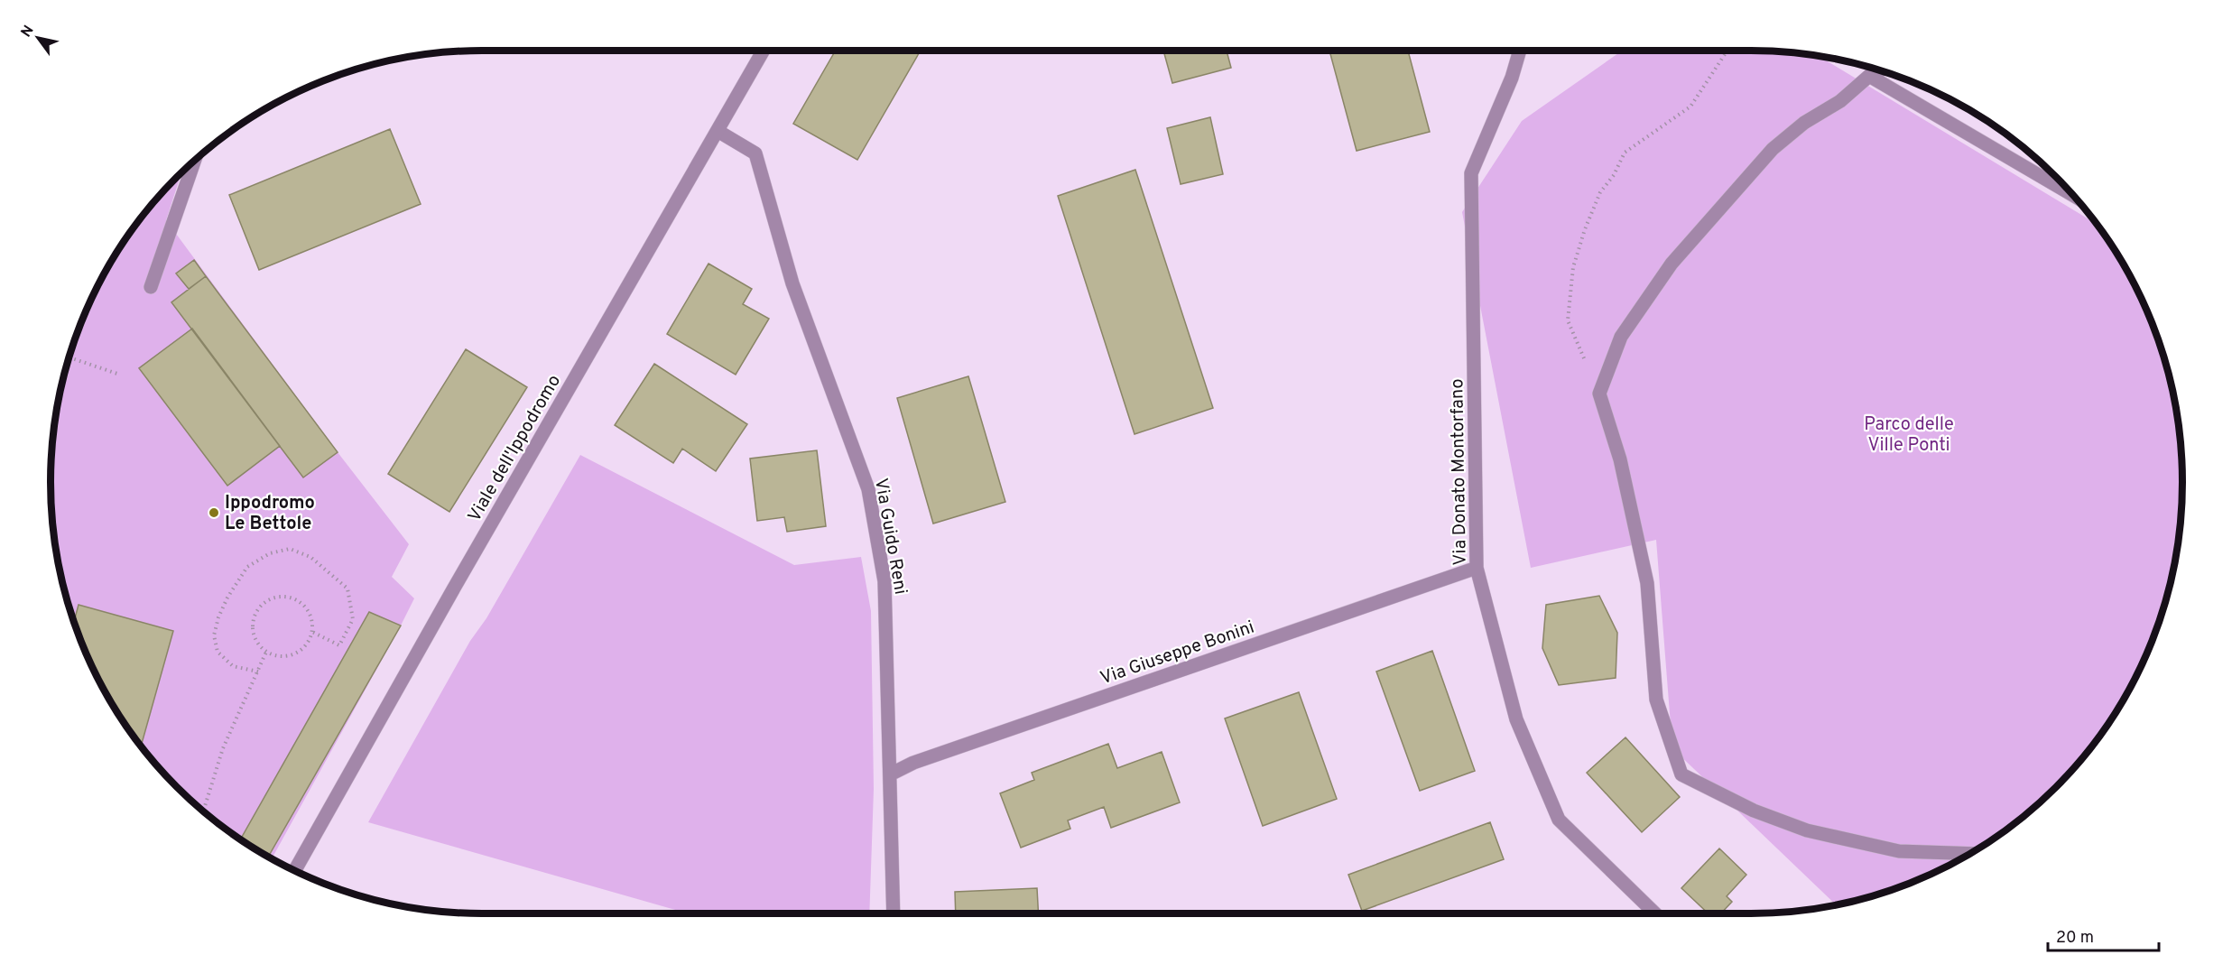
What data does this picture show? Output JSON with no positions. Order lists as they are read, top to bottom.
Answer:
{
  "streets": {
    "street": [
      "Viale dell'Ippodromo",
      "Via Donato Montorfano",
      "Via Guido Reni",
      "Via Giuseppe Bonini"
    ]
  },
  "crossings": [
    ["Viale dell'Ippodromo", "Via Guido Reni"],
    ["Via Donato Montorfano", "Via Giuseppe Bonini"],
    ["Via Guido Reni", "Via Giuseppe Bonini"]
  ],
  "parks": ["Parco delle Ville Ponti"],
  "places": ["Ippodromo Le Bettole"],
  "scale_bar": "20 m",
  "north": "top left"
}
